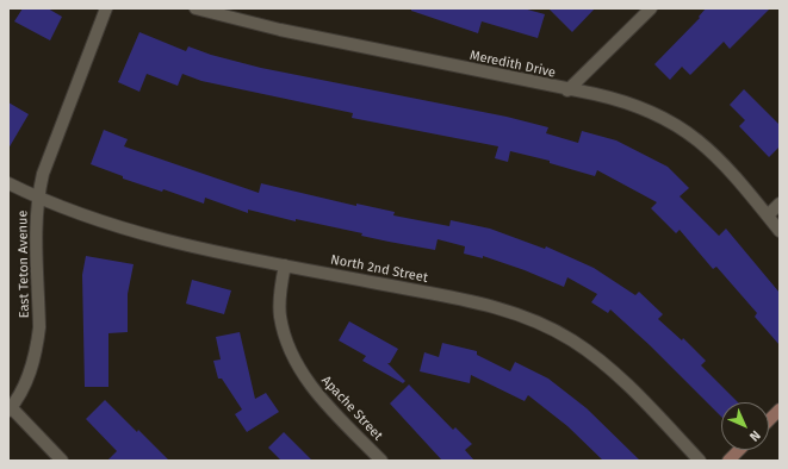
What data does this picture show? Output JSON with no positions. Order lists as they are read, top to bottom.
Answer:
{
  "streets": {
    "street": [
      "Meredith Drive",
      "East Teton Avenue",
      "North 2nd Street",
      "Apache Street"
    ]
  },
  "crossings": [
    ["East Teton Avenue", "North 2nd Street"],
    ["North 2nd Street", "Apache Street"]
  ],
  "north": "bottom right"
}
